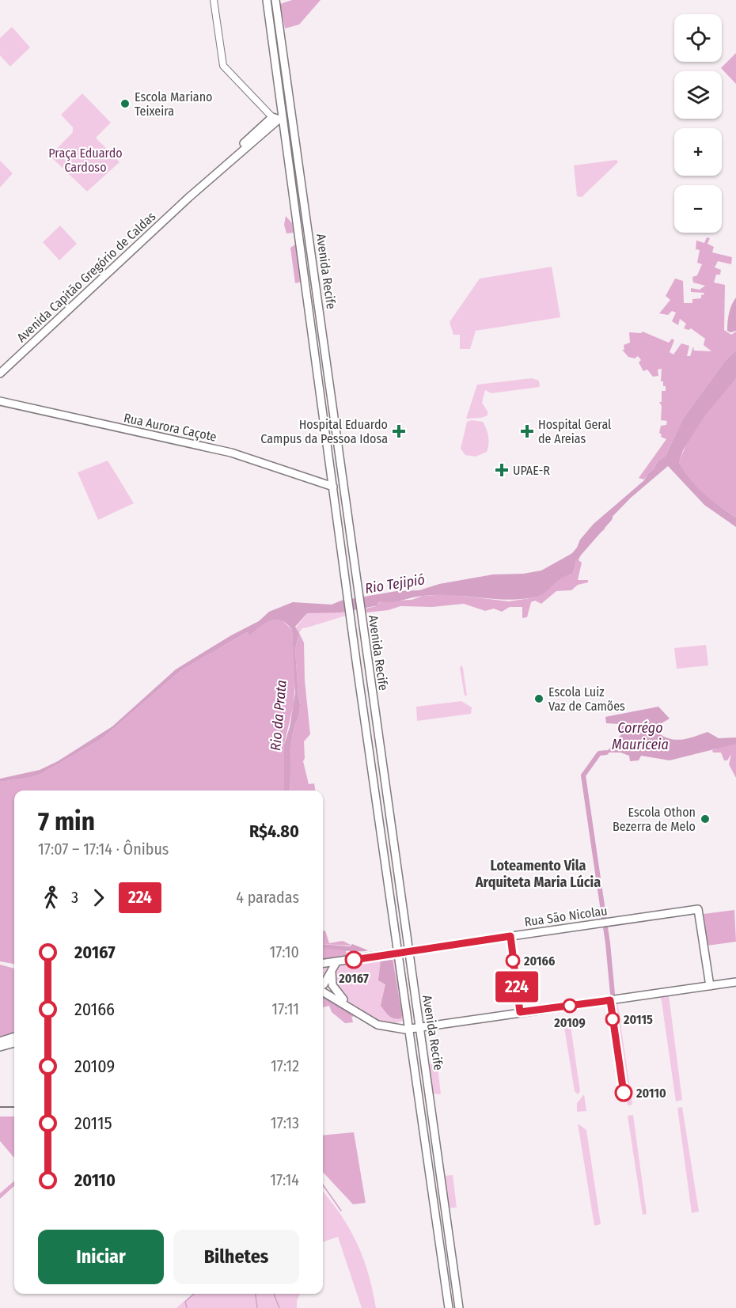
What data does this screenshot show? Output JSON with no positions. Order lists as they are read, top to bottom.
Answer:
{
  "streets": {
    "main road": [
      "Avenida Recife",
      "Avenida Capitão Gregório de Caldas",
      "Rua Aurora Caçote",
      "Rua São Nicolau"
    ]
  },
  "crossings": [
    ["Avenida Recife", "Avenida Capitão Gregório de Caldas"],
    ["Avenida Recife", "Rua Aurora Caçote"],
    ["Avenida Recife", "Rua São Nicolau"]
  ],
  "districts": ["Loteamento Vila Arquiteta Maria Lúcia"],
  "water": ["Rio Tejipió", "Rio da Prata", "Corrégo Mauriceia"],
  "parks": ["Praça Eduardo Cardoso"],
  "places": {
    "other": [
      "Escola Mariano Teixeira",
      "Escola Luiz Vaz de Camões",
      "Escola Othon Bezerra de Melo",
      "20167",
      "20166",
      "20109",
      "20115",
      "20110"
    ],
    "health": ["Hospital Eduardo Campus da Pessoa Idosa", "Hospital Geral de Areias", "UPAE-R"]
  },
  "lines": ["bus line 224"],
  "page": {
    "on_map": "224",
    "map_buttons": ["+", "−"],
    "heading": ["7 min", "17:07 – 17:14 · Ônibus", "R$4.80"],
    "legs": ["3", "224", "4 paradas"],
    "list": [
      {
        "name": "20167",
        "value": "17:10"
      },
      {
        "name": "20166",
        "value": "17:11"
      },
      {
        "name": "20109",
        "value": "17:12"
      },
      {
        "name": "20115",
        "value": "17:13"
      },
      {
        "name": "20110",
        "value": "17:14"
      }
    ],
    "buttons": ["Iniciar", "Bilhetes"]
  }
}
